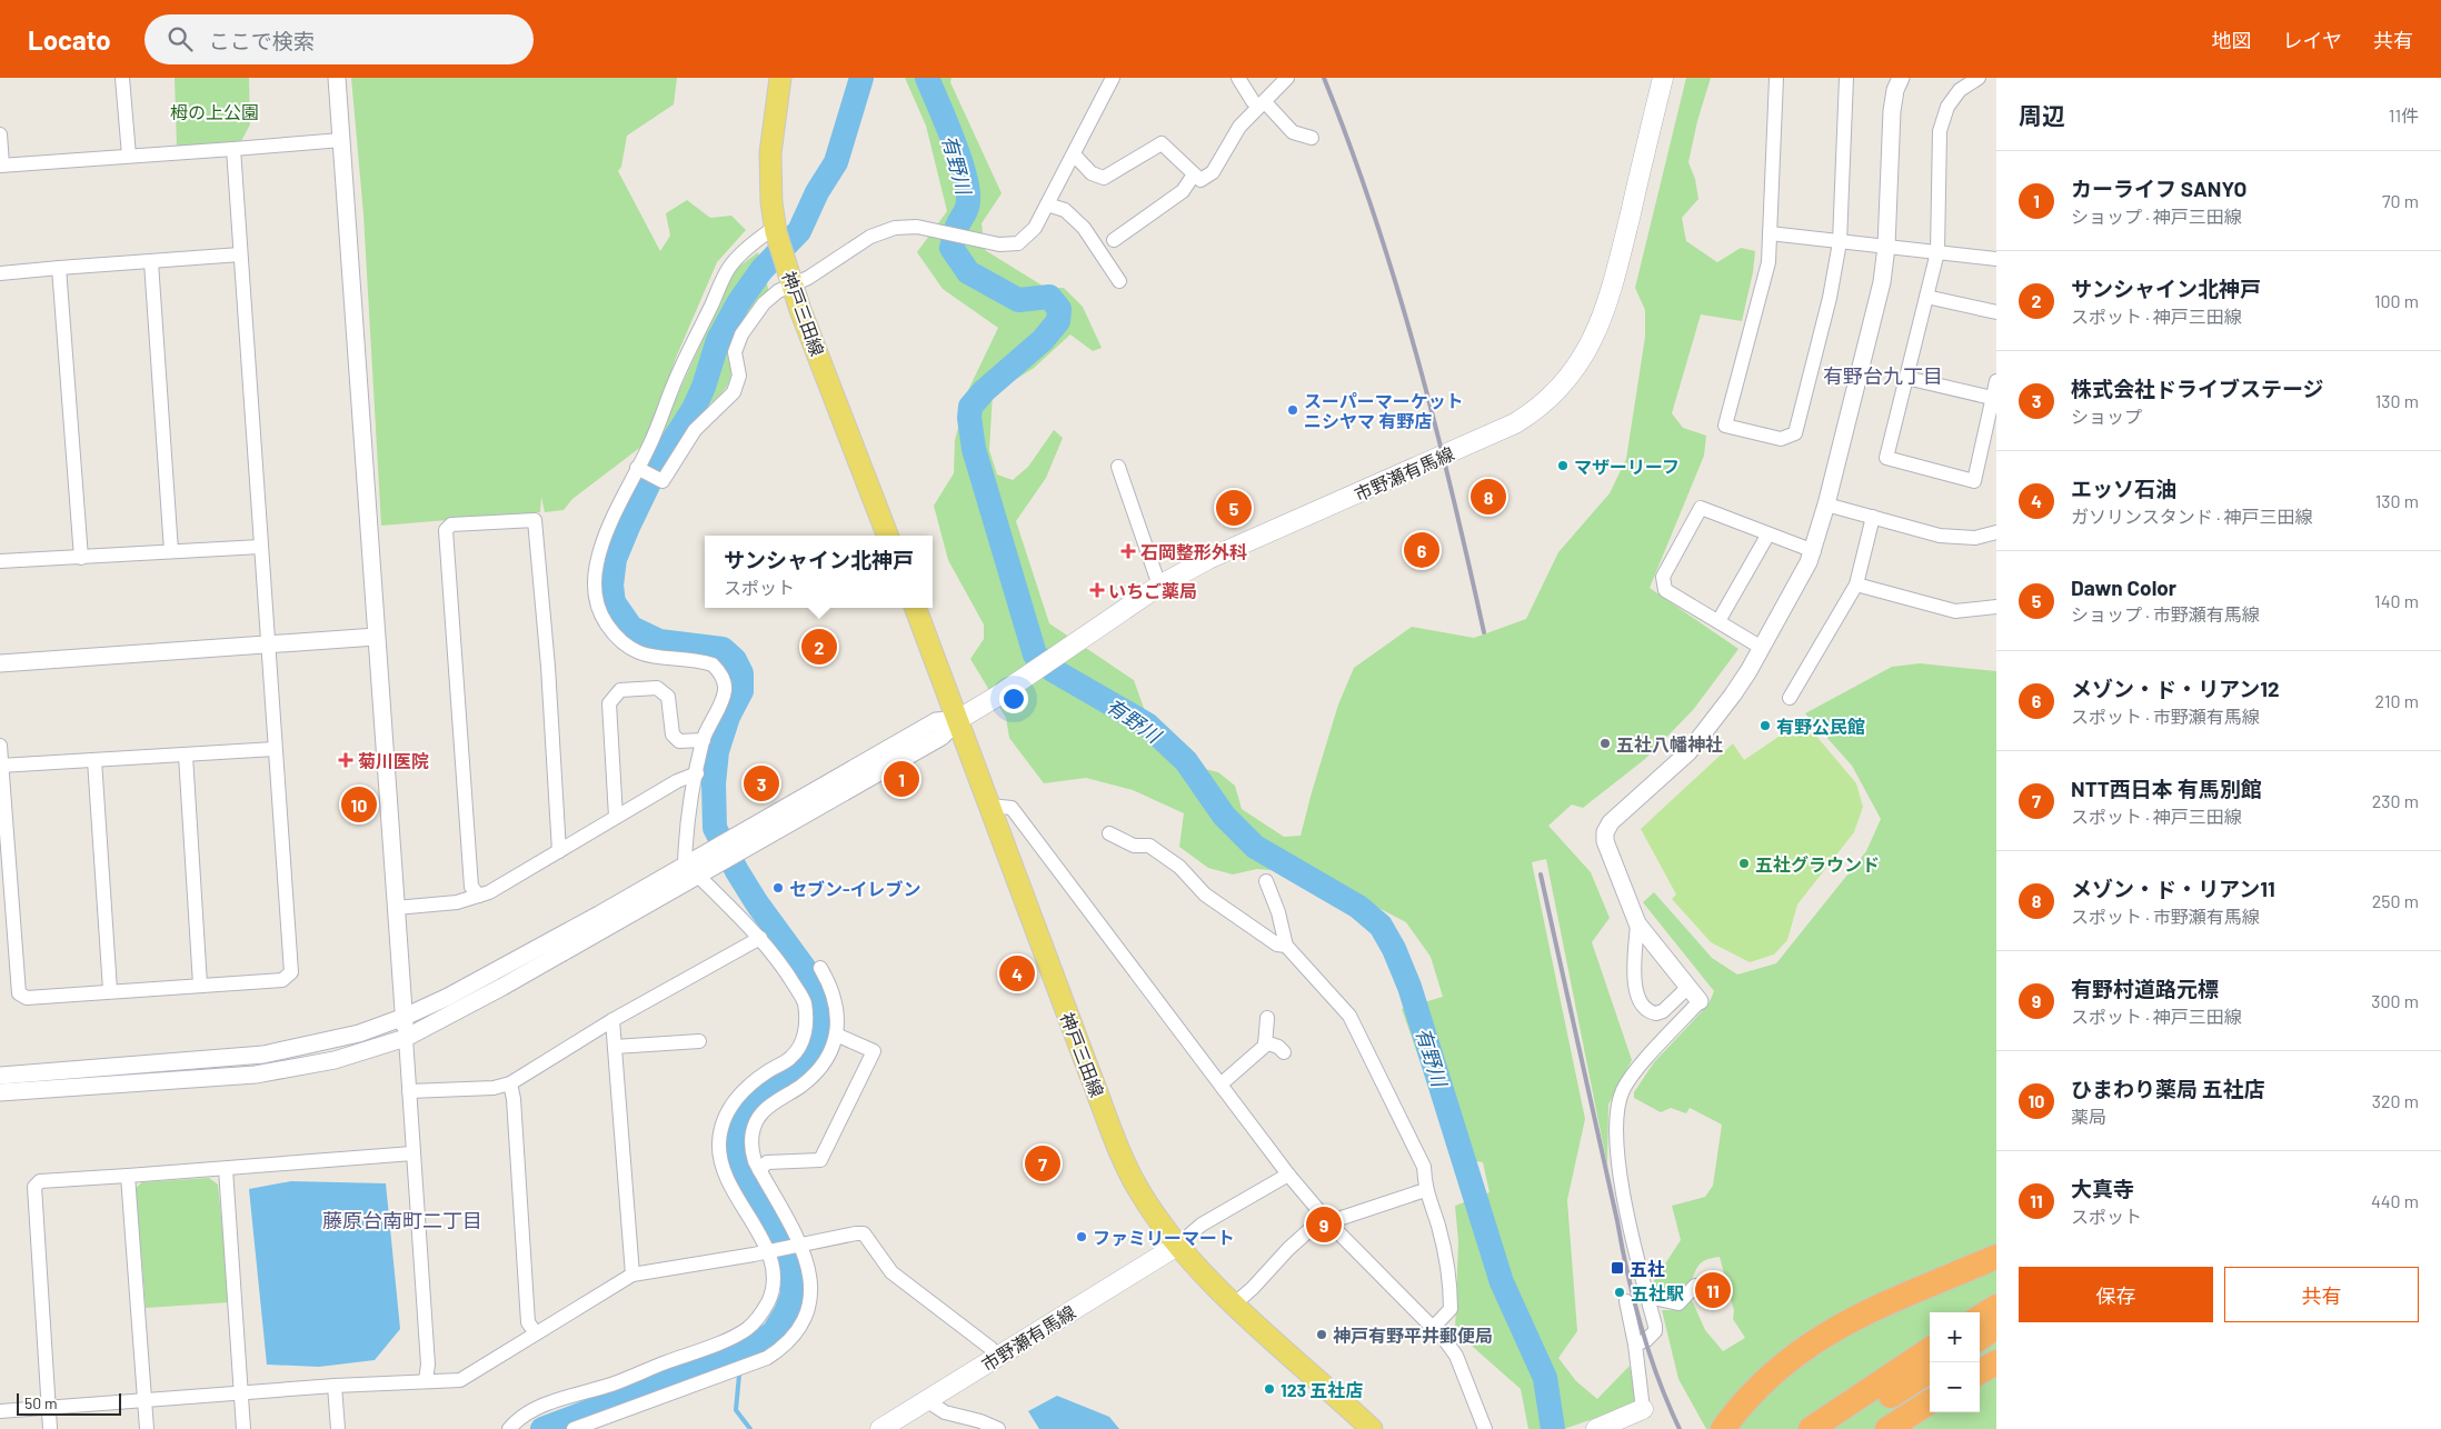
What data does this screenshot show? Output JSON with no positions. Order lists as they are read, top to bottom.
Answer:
{
  "streets": {
    "main road": ["神戸三田線", "市野瀬有馬線"]
  },
  "crossings": [
    ["神戸三田線", "市野瀬有馬線"]
  ],
  "districts": ["有野台九丁目", "藤原台南町二丁目"],
  "water": ["有野川"],
  "parks": ["栂の上公園"],
  "places": {
    "other": [
      "スーパーマーケット ニシヤマ 有野店",
      "マザーリーフ",
      "有野公民館",
      "五社八幡神社",
      "五社グラウンド",
      "セブン-イレブン",
      "ファミリーマート",
      "五社駅",
      "神戸有野平井郵便局",
      "123 五社店"
    ],
    "health": ["石岡整形外科", "いちご薬局", "菊川医院"],
    "transit": ["五社"]
  },
  "scale_bar": "50 m",
  "page": {
    "header": "Locato",
    "search": "ここで検索",
    "nav": ["地図", "レイヤ", "共有"],
    "heading": ["周辺", "11件"],
    "list": [
      {
        "mark": "1",
        "name": "カーライフ SANYO",
        "note": "ショップ · 神戸三田線",
        "value": "70 m"
      },
      {
        "mark": "2",
        "name": "サンシャイン北神戸",
        "note": "スポット · 神戸三田線",
        "value": "100 m"
      },
      {
        "mark": "3",
        "name": "株式会社ドライブステージ",
        "note": "ショップ",
        "value": "130 m"
      },
      {
        "mark": "4",
        "name": "エッソ石油",
        "note": "ガソリンスタンド · 神戸三田線",
        "value": "130 m"
      },
      {
        "mark": "5",
        "name": "Dawn Color",
        "note": "ショップ · 市野瀬有馬線",
        "value": "140 m"
      },
      {
        "mark": "6",
        "name": "メゾン・ド・リアン12",
        "note": "スポット · 市野瀬有馬線",
        "value": "210 m"
      },
      {
        "mark": "7",
        "name": "NTT西日本 有馬別館",
        "note": "スポット · 神戸三田線",
        "value": "230 m"
      },
      {
        "mark": "8",
        "name": "メゾン・ド・リアン11",
        "note": "スポット · 市野瀬有馬線",
        "value": "250 m"
      },
      {
        "mark": "9",
        "name": "有野村道路元標",
        "note": "スポット · 神戸三田線",
        "value": "300 m"
      },
      {
        "mark": "10",
        "name": "ひまわり薬局 五社店",
        "note": "薬局",
        "value": "320 m"
      },
      {
        "mark": "11",
        "name": "大真寺",
        "note": "スポット",
        "value": "440 m"
      }
    ],
    "pins": [
      "8",
      "5",
      "6",
      "2",
      "1",
      "3",
      "10",
      "4",
      "7",
      "9",
      "11"
    ],
    "popup": ["サンシャイン北神戸", "スポット"],
    "buttons": ["保存", "共有"],
    "map_buttons": ["+", "−"],
    "scale": "50 m"
  }
}
